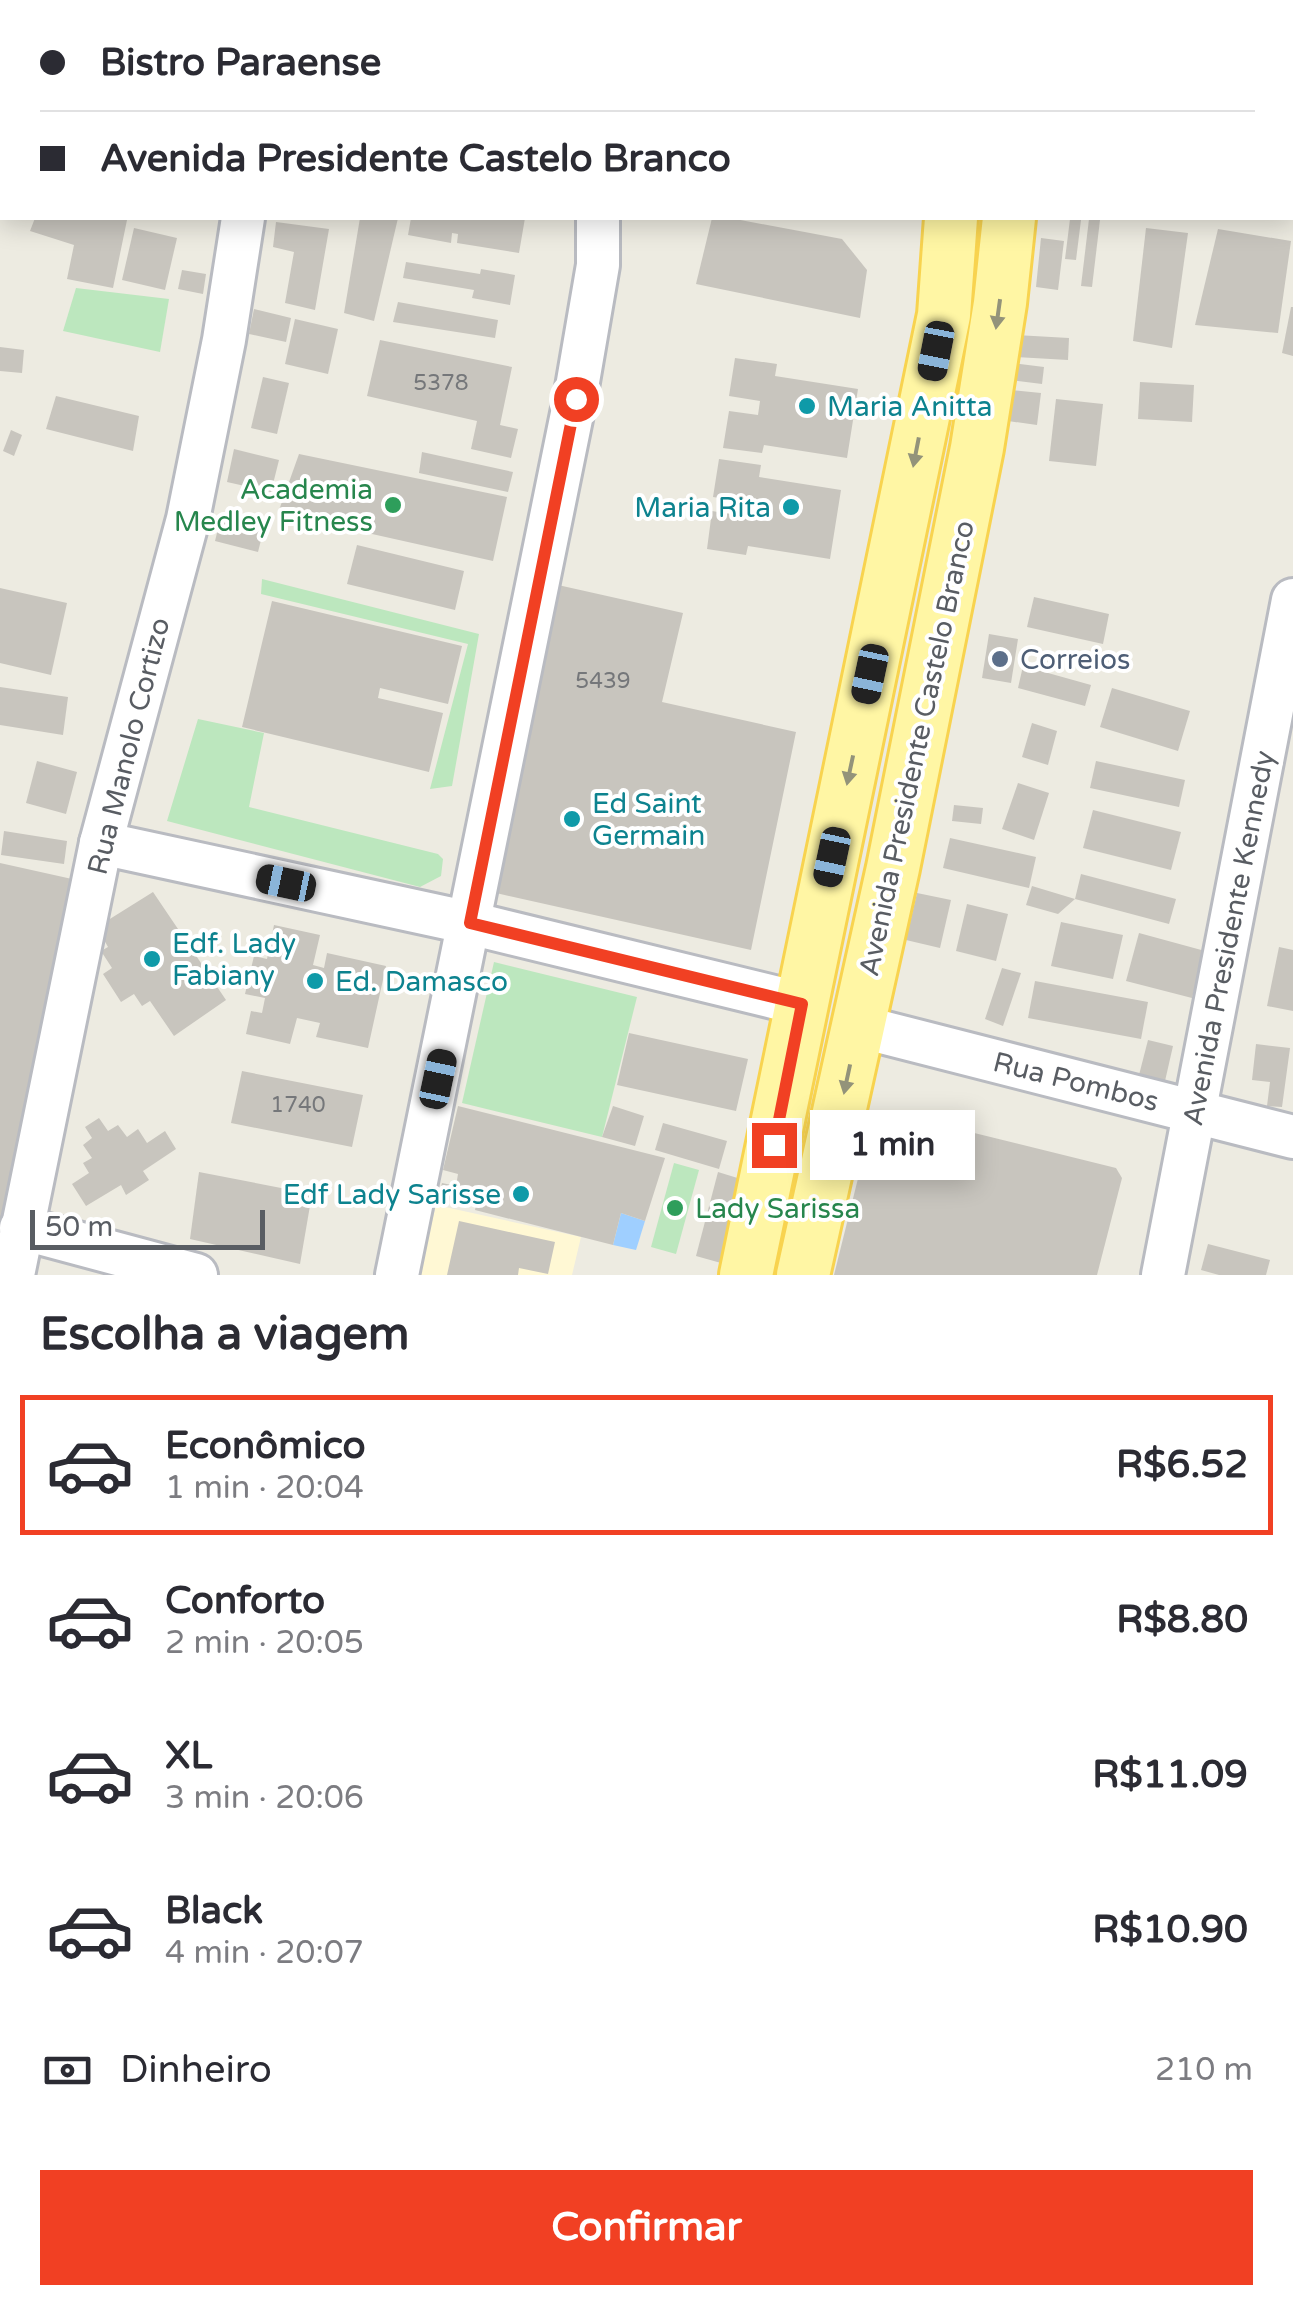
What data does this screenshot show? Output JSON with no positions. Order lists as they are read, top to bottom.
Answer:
{
  "streets": {
    "main road": ["Avenida Presidente Castelo Branco"],
    "street": ["Rua Manolo Cortizo", "Avenida Presidente Kennedy", "Rua Pombos"]
  },
  "crossings": [
    ["Avenida Presidente Castelo Branco", "Rua Pombos"],
    ["Avenida Presidente Kennedy", "Rua Pombos"]
  ],
  "places": [
    "Maria Anitta",
    "Academia Medley Fitness",
    "Maria Rita",
    "Correios",
    "Ed Saint Germain",
    "Edf. Lady Fabiany",
    "Ed. Damasco",
    "Edf Lady Sarisse",
    "Lady Sarissa"
  ],
  "house_numbers": ["5378", "5439", "1740"],
  "scale_bar": "50 m",
  "page": {
    "banner": ["Bistro Paraense", "Avenida Presidente Castelo Branco"],
    "bubble": "1 min",
    "scale": "50 m",
    "heading": "Escolha a viagem",
    "list": [
      {
        "name": "Econômico",
        "note": "1 min · 20:04",
        "value": "R$6.52"
      },
      {
        "name": "Conforto",
        "note": "2 min · 20:05",
        "value": "R$8.80"
      },
      {
        "name": "XL",
        "note": "3 min · 20:06",
        "value": "R$11.09"
      },
      {
        "name": "Black",
        "note": "4 min · 20:07",
        "value": "R$10.90"
      }
    ],
    "pay": ["Dinheiro", "210 m"],
    "buttons": "Confirmar"
  }
}
